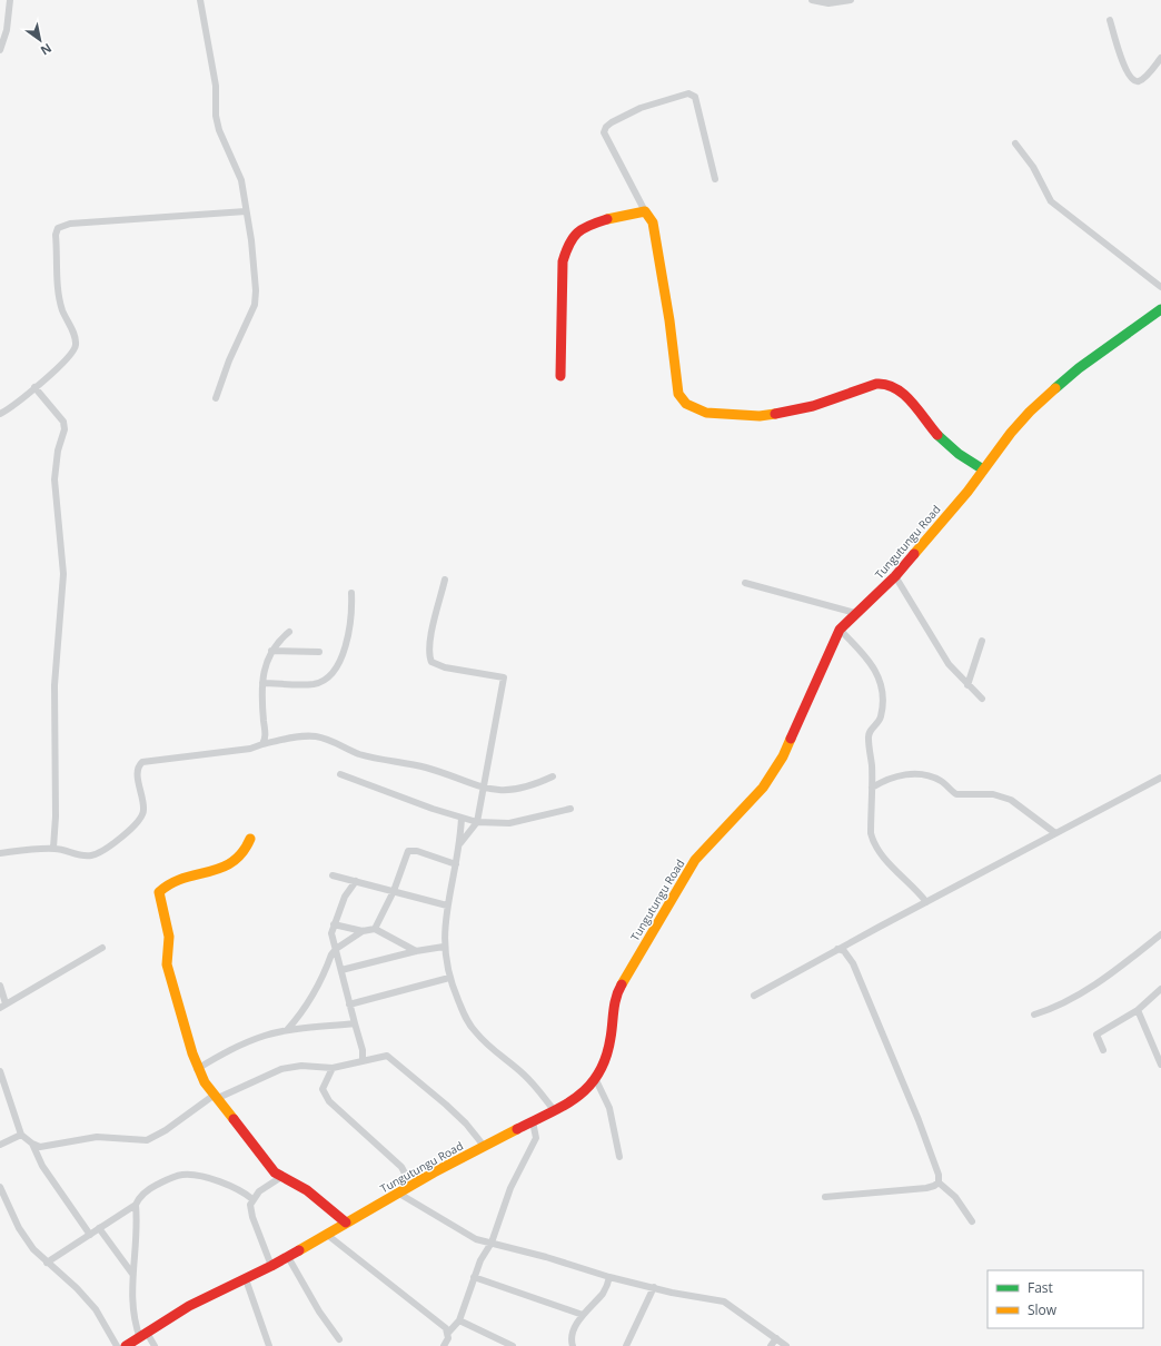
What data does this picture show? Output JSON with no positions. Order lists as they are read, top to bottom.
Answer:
{
  "streets": {
    "street": ["Tungutungu Road"]
  },
  "legend": ["Fast", "Slow"],
  "north": "bottom right"
}
